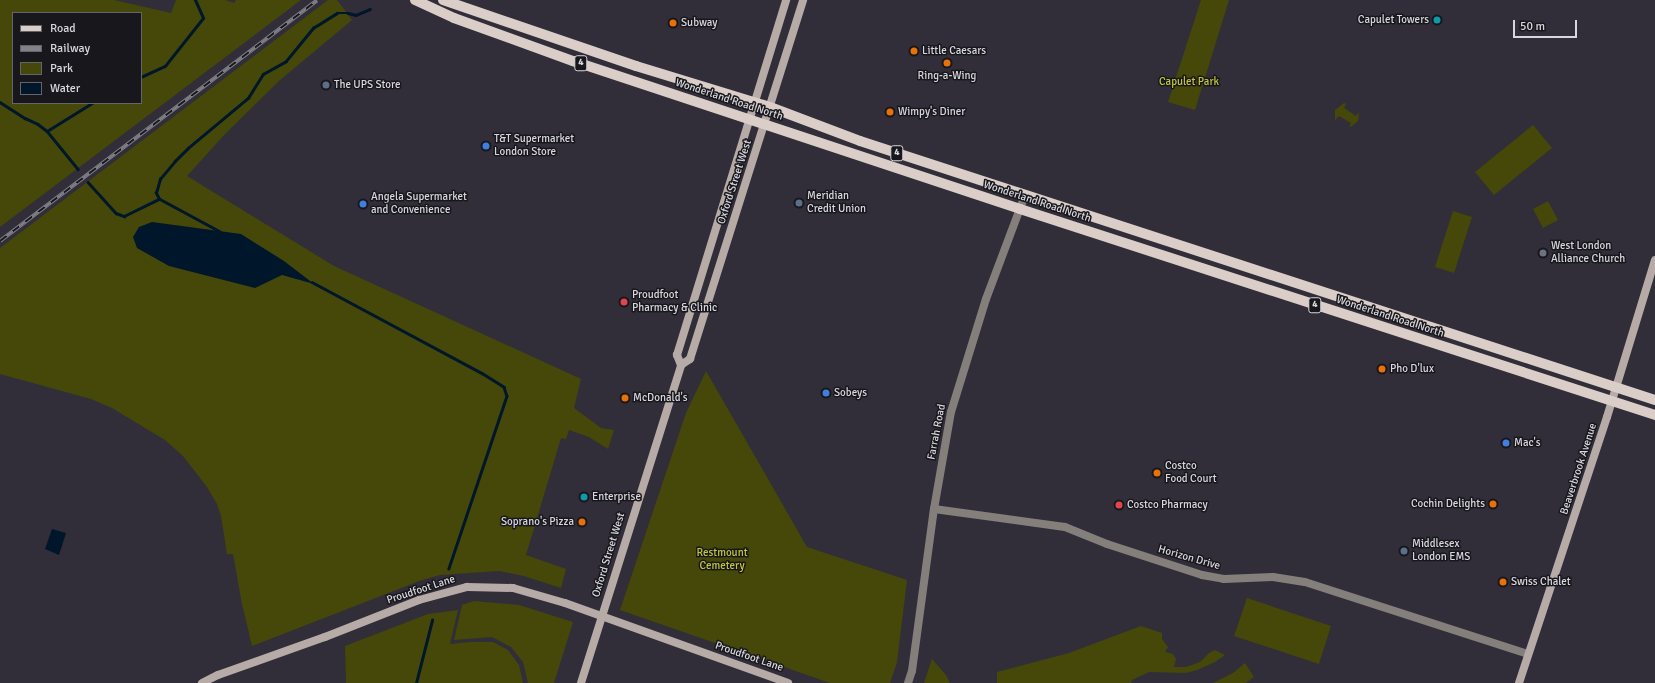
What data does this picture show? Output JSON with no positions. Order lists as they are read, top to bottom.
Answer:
{
  "streets": {
    "main road": [
      "4",
      "Wonderland Road North",
      "Oxford Street West",
      "Beaverbrook Avenue",
      "Proudfoot Lane"
    ],
    "street": ["Farrah Road", "Horizon Drive"]
  },
  "crossings": [
    ["Wonderland Road North", "Oxford Street West"],
    ["Wonderland Road North", "Farrah Road"],
    ["Wonderland Road North", "Beaverbrook Avenue"],
    ["Oxford Street West", "Proudfoot Lane"],
    ["Farrah Road", "Horizon Drive"],
    ["Beaverbrook Avenue", "Horizon Drive"]
  ],
  "parks": ["Capulet Park", "Restmount Cemetery"],
  "places": [
    "Capulet Towers",
    "Subway",
    "Little Caesars",
    "Ring-a-Wing",
    "The UPS Store",
    "Wimpy's Diner",
    "T&T Supermarket London Store",
    "Meridian Credit Union",
    "Angela Supermarket and Convenience",
    "West London Alliance Church",
    "Proudfoot Pharmacy & Clinic",
    "Pho D'lux",
    "Sobeys",
    "McDonald's",
    "Mac's",
    "Costco Food Court",
    "Enterprise",
    "Cochin Delights",
    "Costco Pharmacy",
    "Soprano's Pizza",
    "Middlesex London EMS",
    "Swiss Chalet"
  ],
  "legend": [
    "Road",
    "Railway",
    "Park",
    "Water"
  ],
  "scale_bar": "50 m"
}
